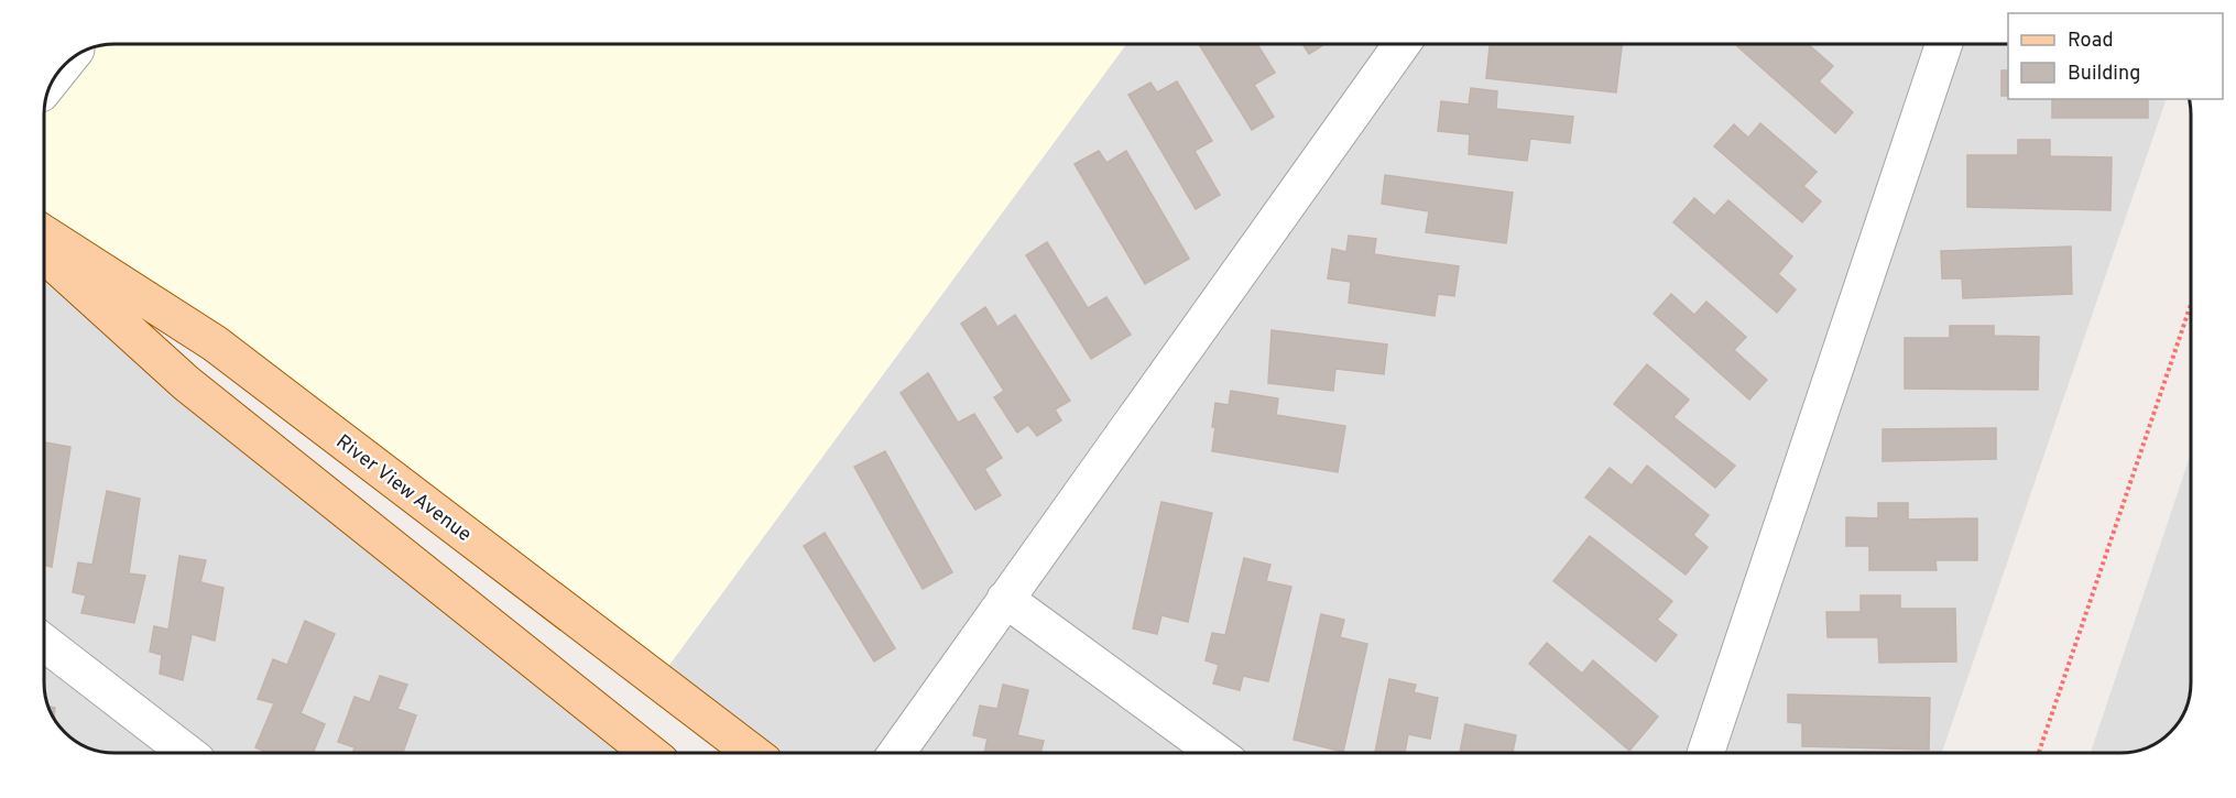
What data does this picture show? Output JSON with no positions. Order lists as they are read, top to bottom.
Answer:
{
  "streets": {
    "main road": ["River View Avenue"]
  },
  "legend": ["Road", "Building"]
}
